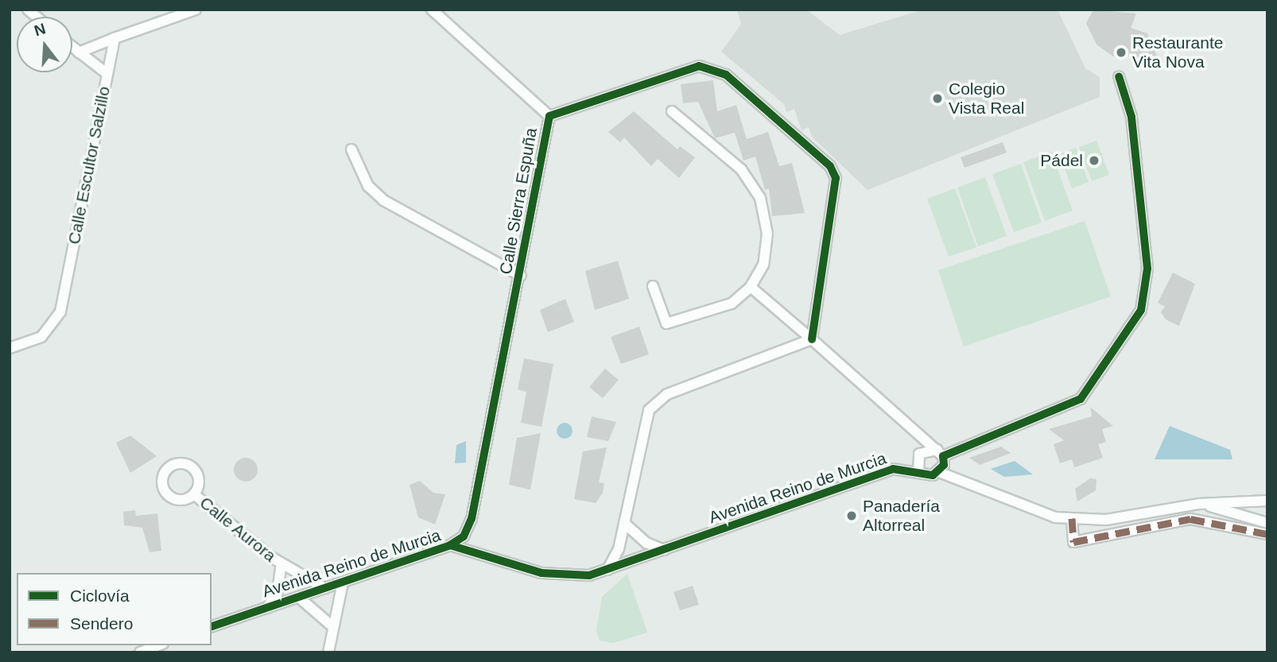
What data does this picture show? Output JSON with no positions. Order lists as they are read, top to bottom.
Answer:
{
  "streets": {
    "street": [
      "Calle Escultor Salzillo",
      "Calle Sierra Espuña",
      "Avenida Reino de Murcia",
      "Calle Aurora"
    ]
  },
  "crossings": [
    ["Calle Sierra Espuña", "Avenida Reino de Murcia"],
    ["Avenida Reino de Murcia", "Calle Aurora"]
  ],
  "places": [
    "Restaurante Vita Nova",
    "Colegio Vista Real",
    "Pádel",
    "Panadería Altorreal"
  ],
  "legend": ["Ciclovía", "Sendero"],
  "north": "top"
}
